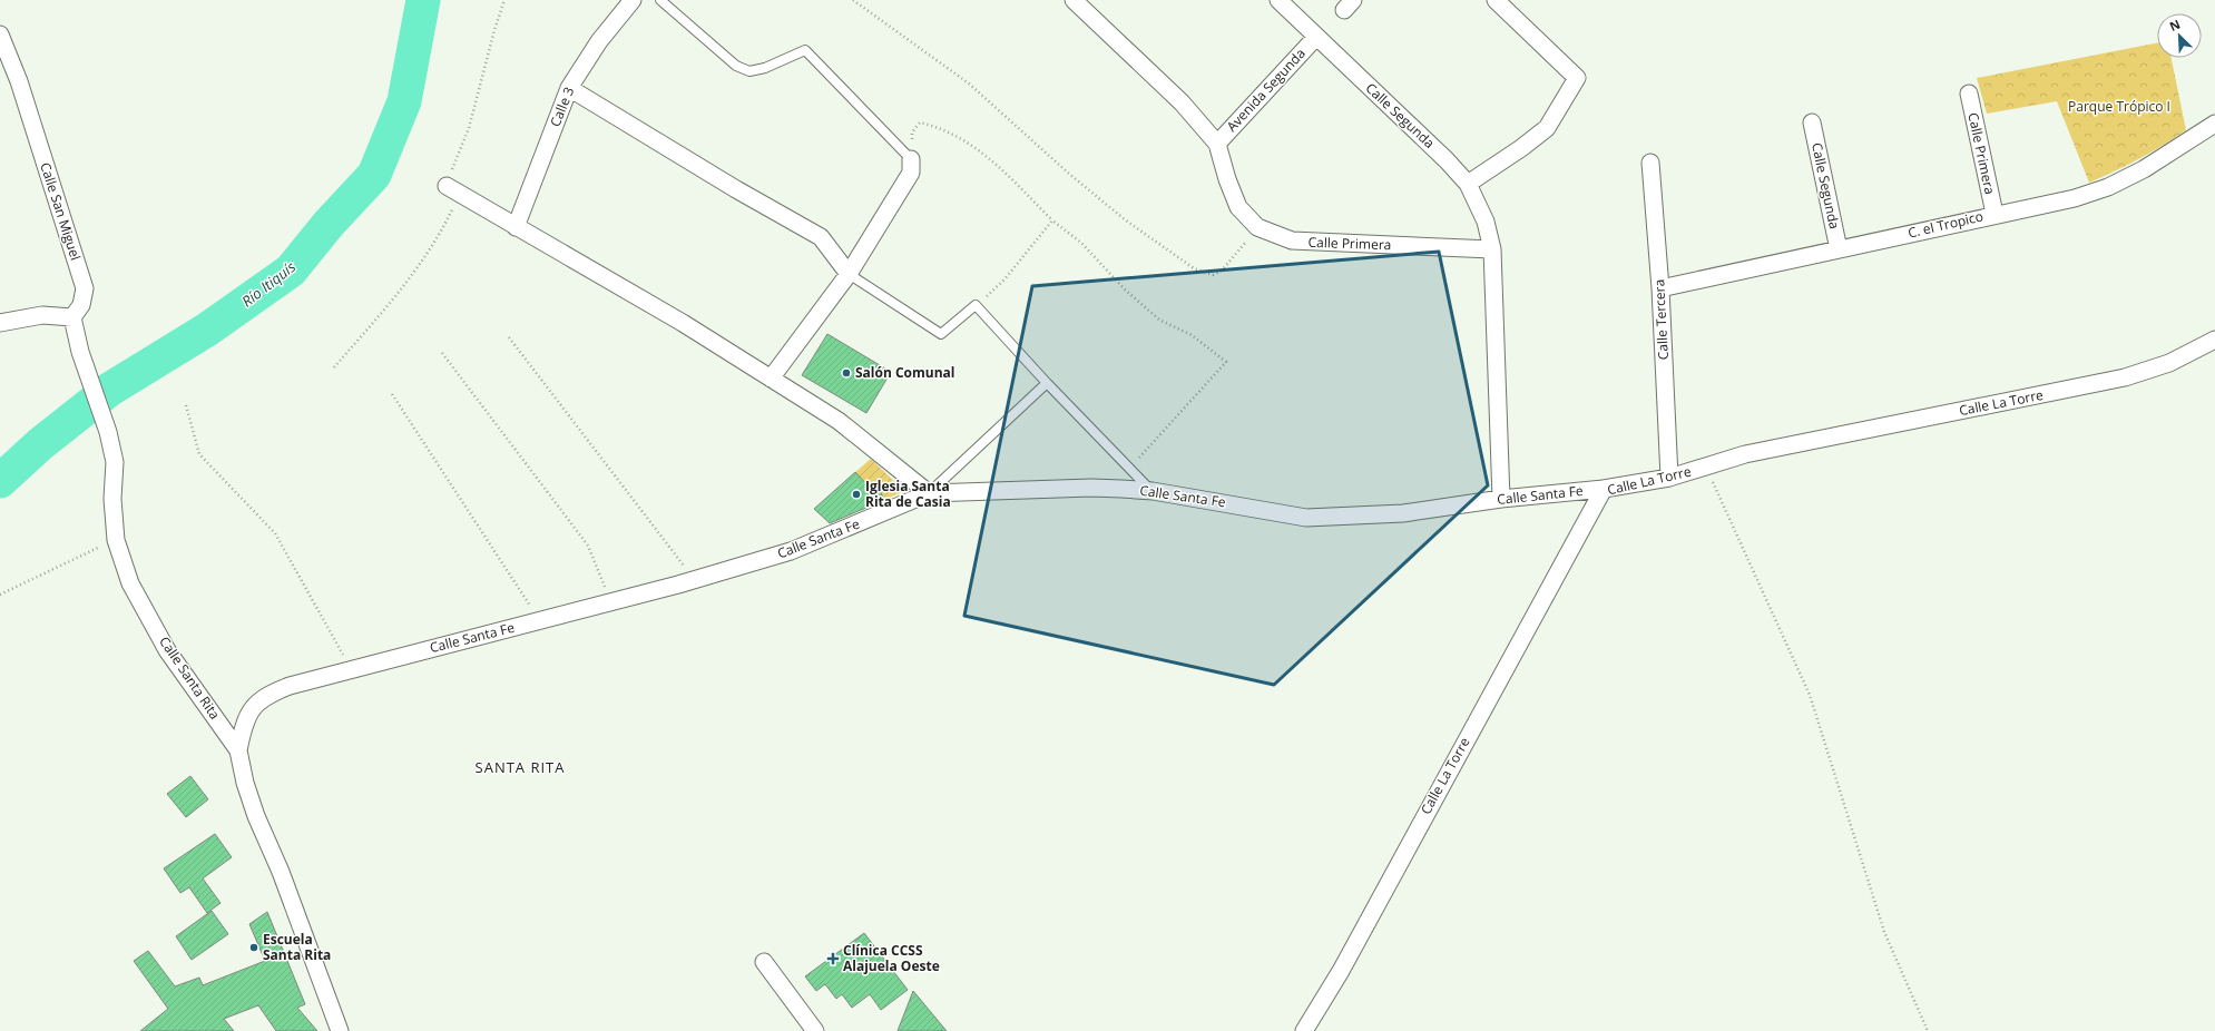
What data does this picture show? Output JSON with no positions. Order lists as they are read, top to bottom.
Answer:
{
  "streets": {
    "street": [
      "Avenida Segunda",
      "Calle 3",
      "Calle Segunda",
      "Calle Primera",
      "Calle San Miguel",
      "C. el Tropico",
      "Calle Tercera",
      "Calle La Torre",
      "Calle Santa Fe",
      "Calle Santa Rita"
    ]
  },
  "crossings": [
    ["Avenida Segunda", "Calle Segunda"],
    ["Avenida Segunda", "Calle Primera"],
    ["Calle Segunda", "Calle Primera"],
    ["Calle Segunda", "C. el Tropico"],
    ["Calle Primera", "C. el Tropico"],
    ["Calle San Miguel", "Calle Santa Rita"],
    ["C. el Tropico", "Calle Tercera"],
    ["Calle Tercera", "Calle La Torre"],
    ["Calle La Torre", "Calle Santa Fe"],
    ["Calle Santa Fe", "Calle Santa Rita"]
  ],
  "districts": ["SANTA RITA"],
  "water": ["Río Itiquís"],
  "parks": ["Parque Trópico I"],
  "places": {
    "other": ["Salón Comunal", "Iglesia Santa Rita de Casia", "Escuela Santa Rita"],
    "health": ["Clínica CCSS Alajuela Oeste"]
  },
  "north": "top left"
}
